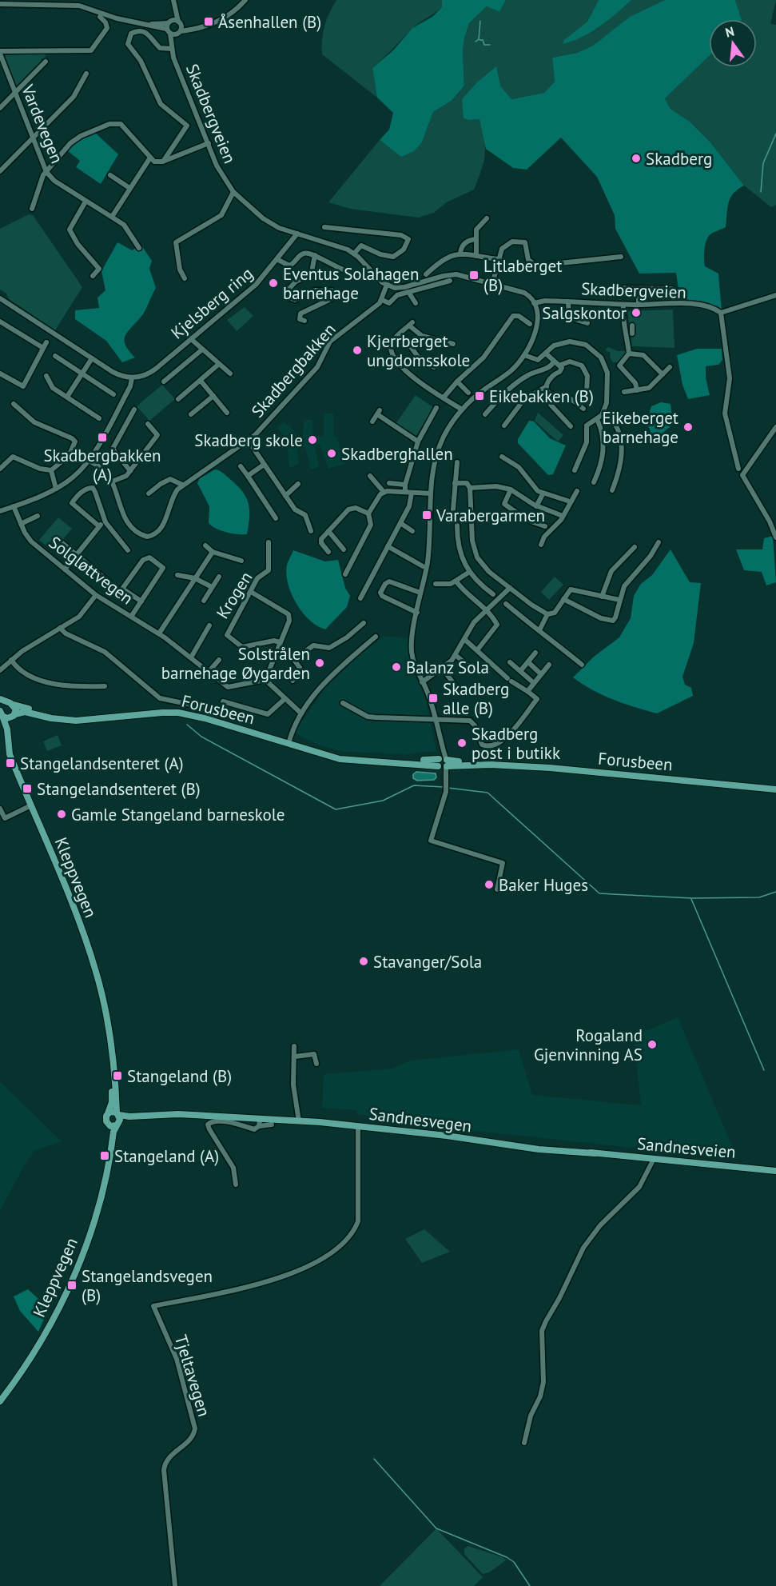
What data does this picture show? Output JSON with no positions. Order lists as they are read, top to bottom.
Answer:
{
  "streets": {
    "main road": [
      "Forusbeen",
      "Kleppvegen",
      "Sandnesvegen",
      "Sandnesveien"
    ],
    "street": [
      "Skadbergveien",
      "Vardevegen",
      "Kjelsberg ring",
      "Skadbergbakken",
      "Solgløttvegen",
      "Krogen",
      "Tjeltavegen"
    ]
  },
  "crossings": [
    ["Skadbergveien", "Kjelsberg ring"],
    ["Skadbergveien", "Skadbergbakken"],
    ["Forusbeen", "Kleppvegen"],
    ["Kleppvegen", "Sandnesvegen"],
    ["Sandnesvegen", "Sandnesveien"],
    ["Sandnesvegen", "Tjeltavegen"]
  ],
  "places": {
    "transit": [
      "Åsenhallen (B)",
      "Litlaberget (B)",
      "Eikebakken (B)",
      "Skadbergbakken (A)",
      "Varabergarmen",
      "Skadberg alle (B)",
      "Stangelandsenteret (A)",
      "Stangelandsenteret (B)",
      "Stangeland (B)",
      "Stangeland (A)",
      "Stangelandsvegen (B)"
    ],
    "other": [
      "Skadberg",
      "Eventus Solahagen barnehage",
      "Salgskontor",
      "Kjerrberget ungdomsskole",
      "Eikeberget barnehage",
      "Skadberg skole",
      "Skadberghallen",
      "Solstrålen barnehage Øygarden",
      "Balanz Sola",
      "Skadberg post i butikk",
      "Gamle Stangeland barneskole",
      "Baker Huges",
      "Stavanger/Sola",
      "Rogaland Gjenvinning AS"
    ]
  },
  "north": "top"
}
